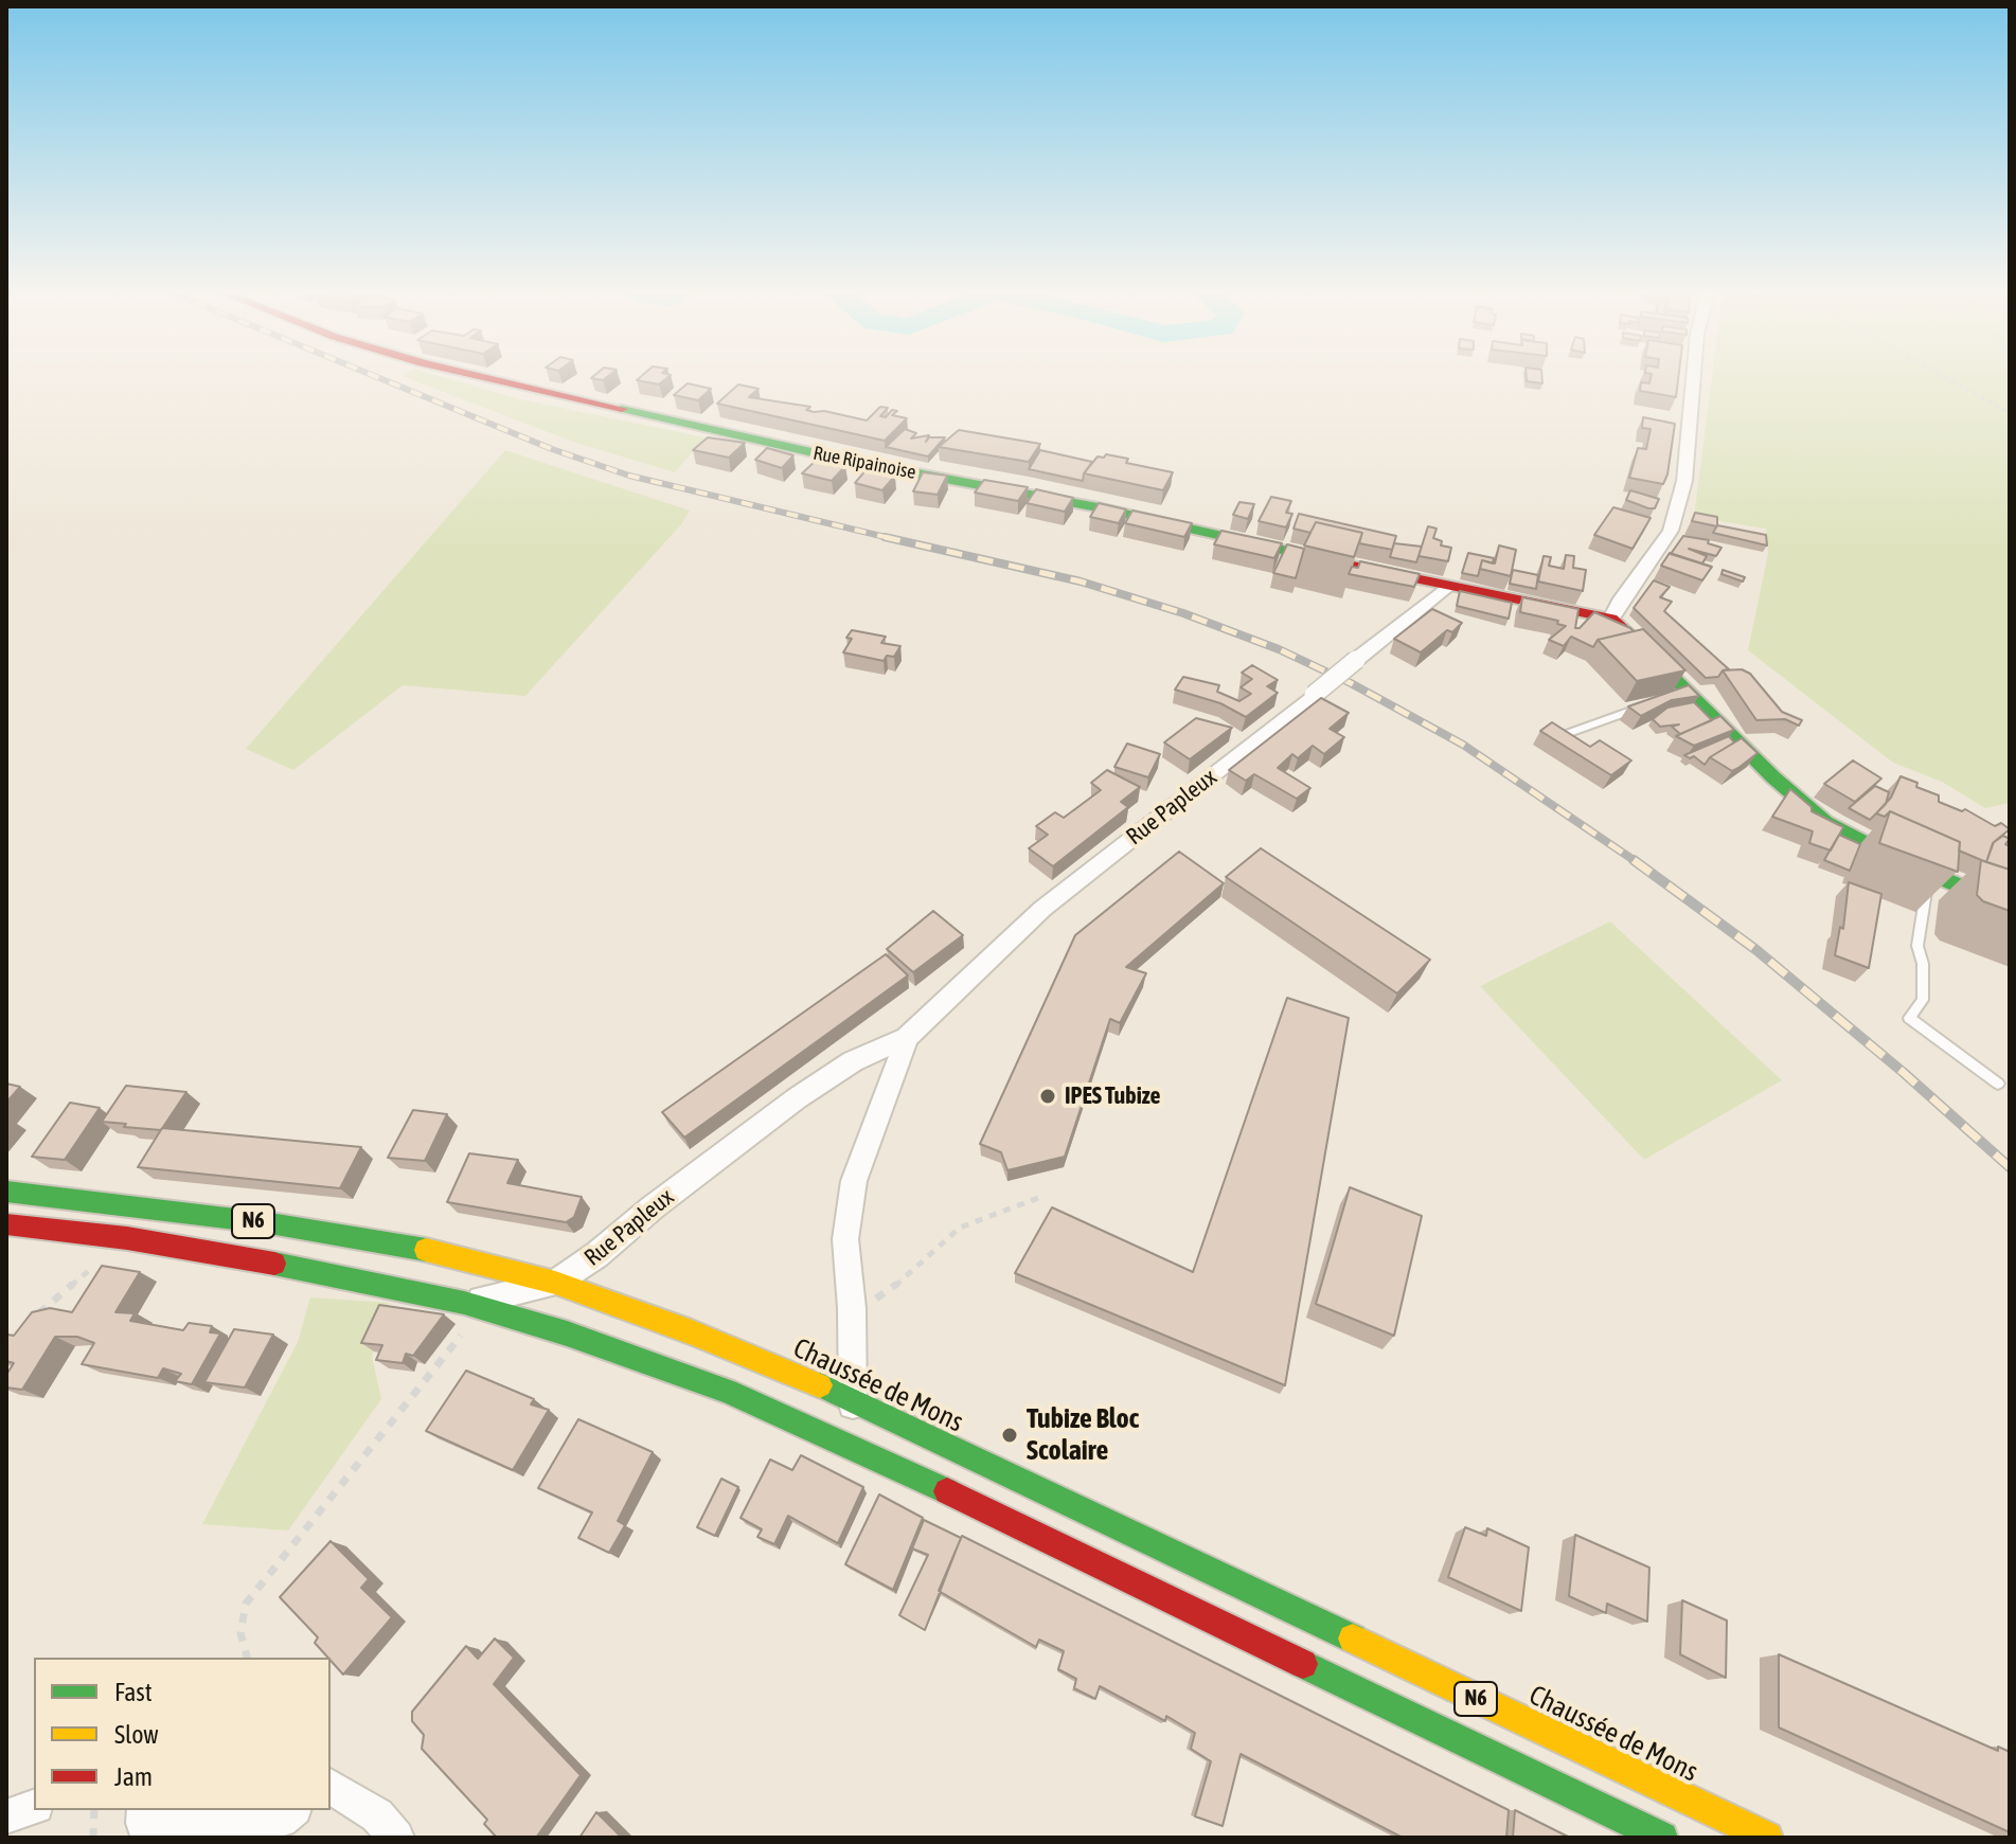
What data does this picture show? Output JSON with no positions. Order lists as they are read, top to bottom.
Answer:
{
  "streets": {
    "street": [
      "Rue Ripainoise",
      "Rue Papleux",
      "N6",
      "Chaussée de Mons"
    ]
  },
  "crossings": [
    ["Rue Ripainoise", "Rue Papleux"],
    ["Rue Papleux", "N6"],
    ["Rue Papleux", "Chaussée de Mons"]
  ],
  "places": ["IPES Tubize", "Tubize Bloc Scolaire"],
  "legend": ["Fast", "Slow", "Jam"]
}
